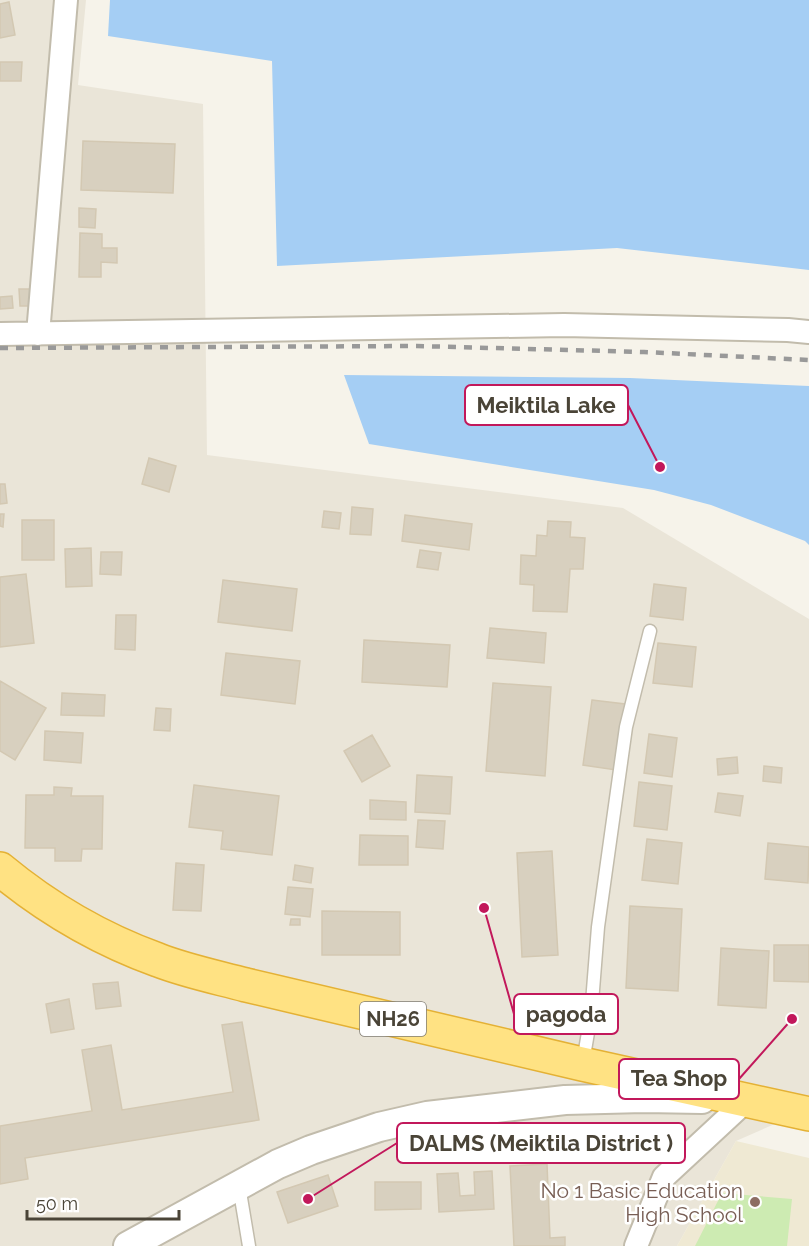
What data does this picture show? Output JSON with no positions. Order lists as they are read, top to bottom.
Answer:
{
  "streets": {
    "highway": ["NH26"]
  },
  "places": [
    "Meiktila Lake",
    "pagoda",
    "Tea Shop",
    "DALMS (Meiktila District )",
    "No 1 Basic Education High School"
  ],
  "scale_bar": "50 m"
}
